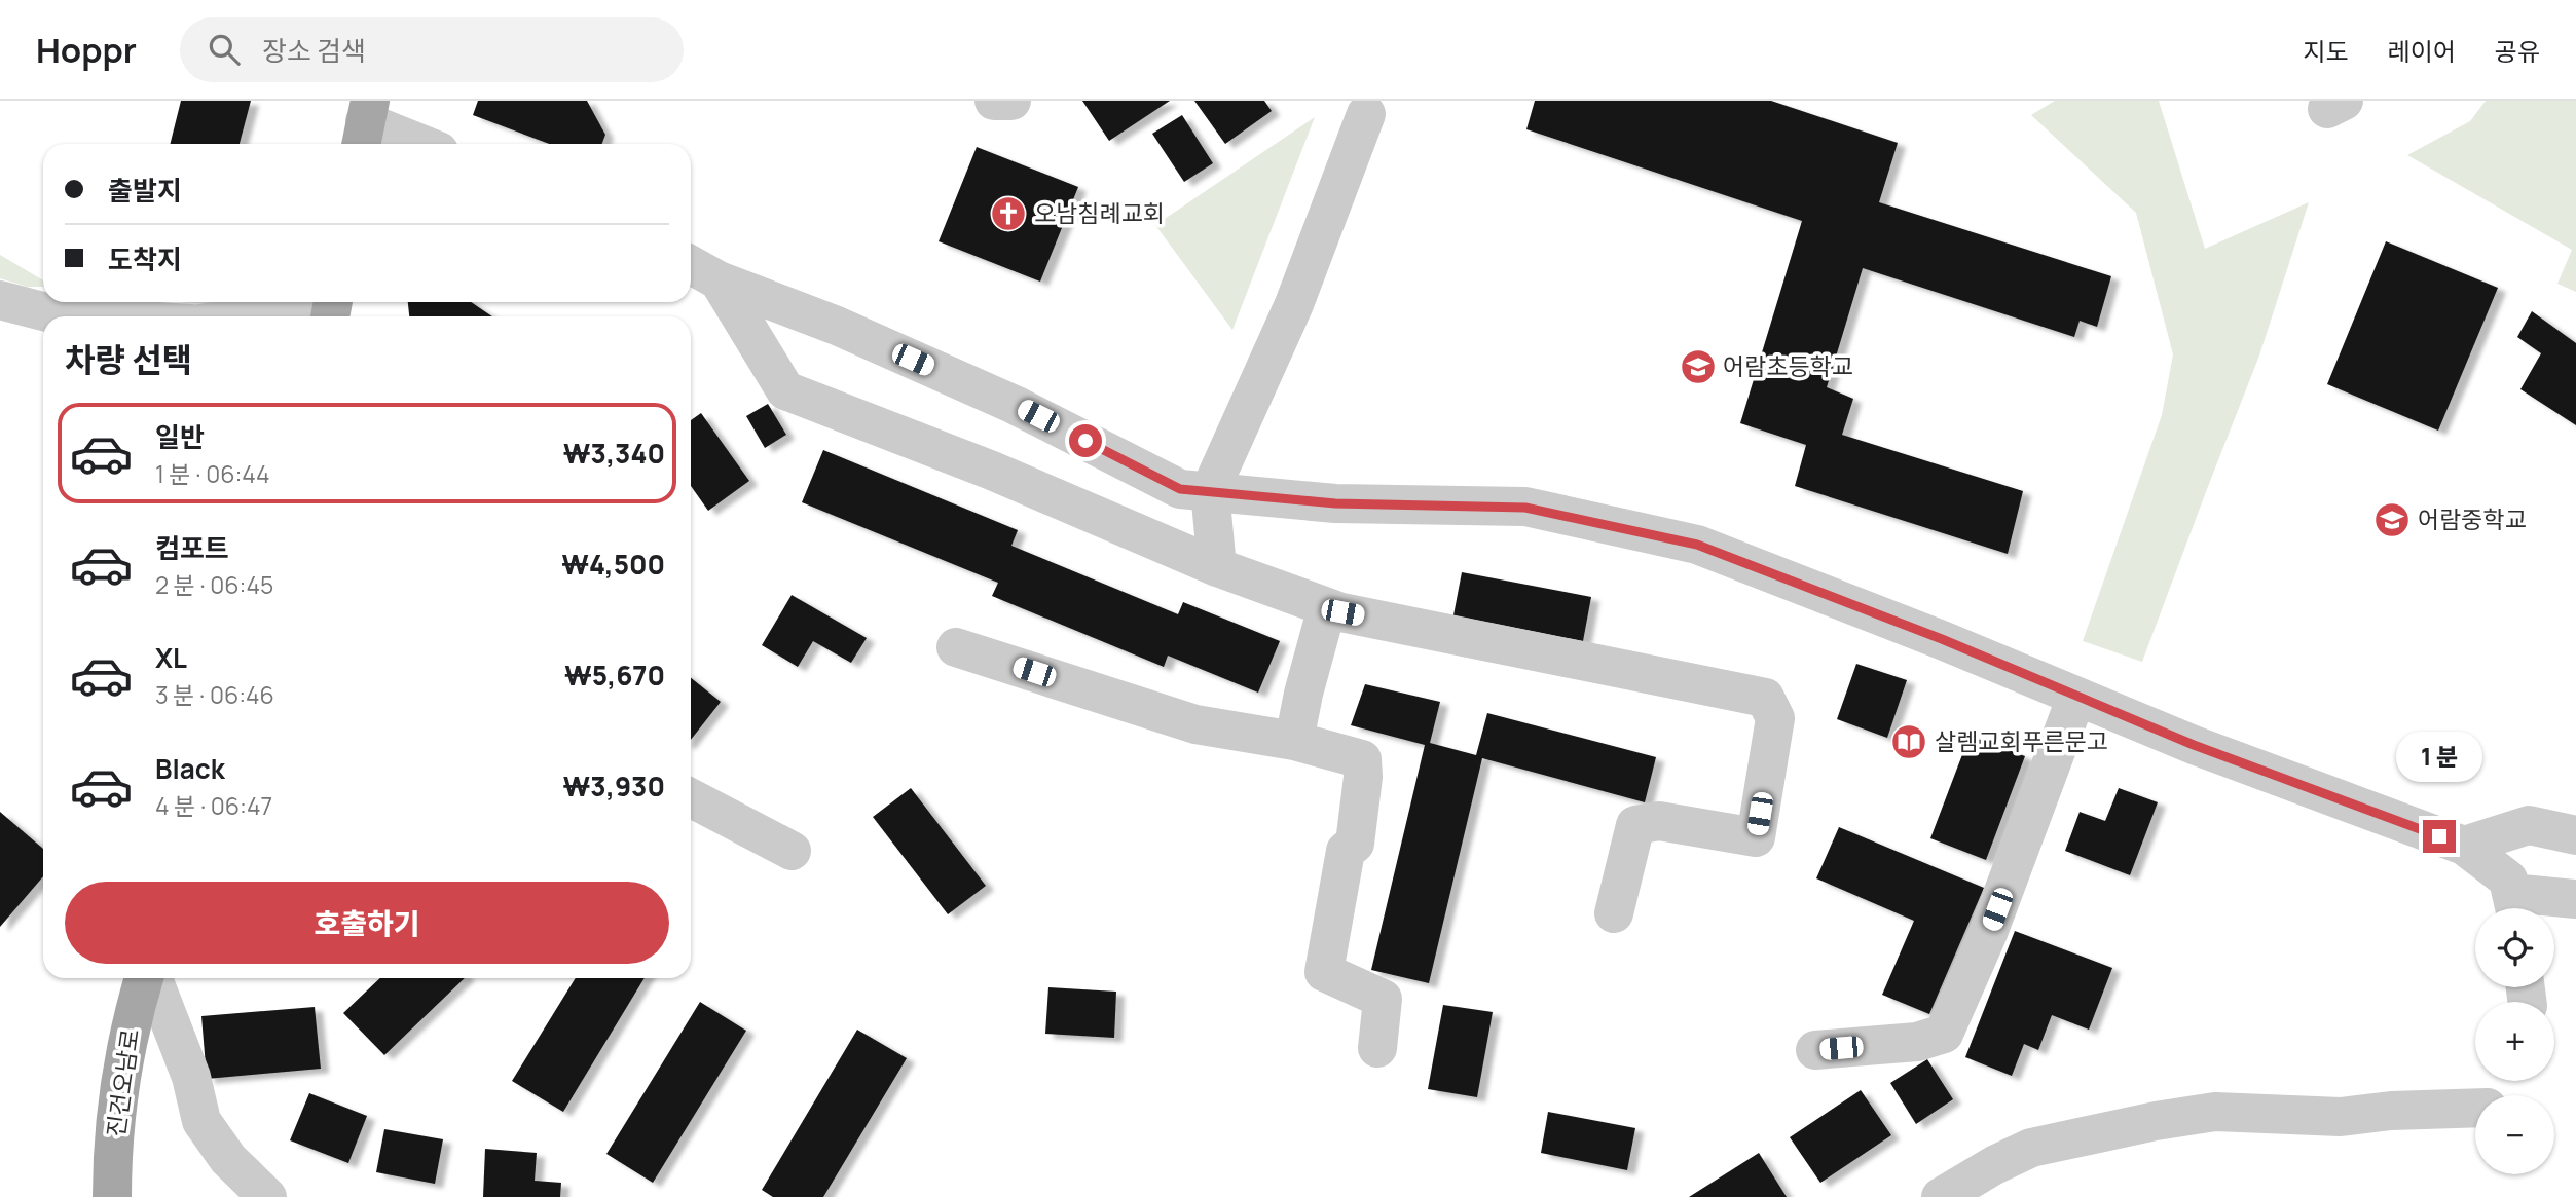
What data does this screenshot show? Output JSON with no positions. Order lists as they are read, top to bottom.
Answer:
{
  "streets": {
    "main road": ["진건오남로"]
  },
  "places": {
    "church": ["오남침례교회"],
    "school or university": ["어람초등학교", "어람중학교"],
    "library": ["살렘교회푸른문고"]
  },
  "page": {
    "header": "Hoppr",
    "search": "장소 검색",
    "nav": ["지도", "레이어", "공유"],
    "banner": ["출발지", "도착지"],
    "heading": "차량 선택",
    "list": [
      {
        "name": "일반",
        "note": "1 분 · 06:44",
        "value": "₩3,340"
      },
      {
        "name": "컴포트",
        "note": "2 분 · 06:45",
        "value": "₩4,500"
      },
      {
        "name": "XL",
        "note": "3 분 · 06:46",
        "value": "₩5,670"
      },
      {
        "name": "Black",
        "note": "4 분 · 06:47",
        "value": "₩3,930"
      }
    ],
    "bubble": "1 분",
    "buttons": "호출하기",
    "map_buttons": ["+", "−"]
  }
}
